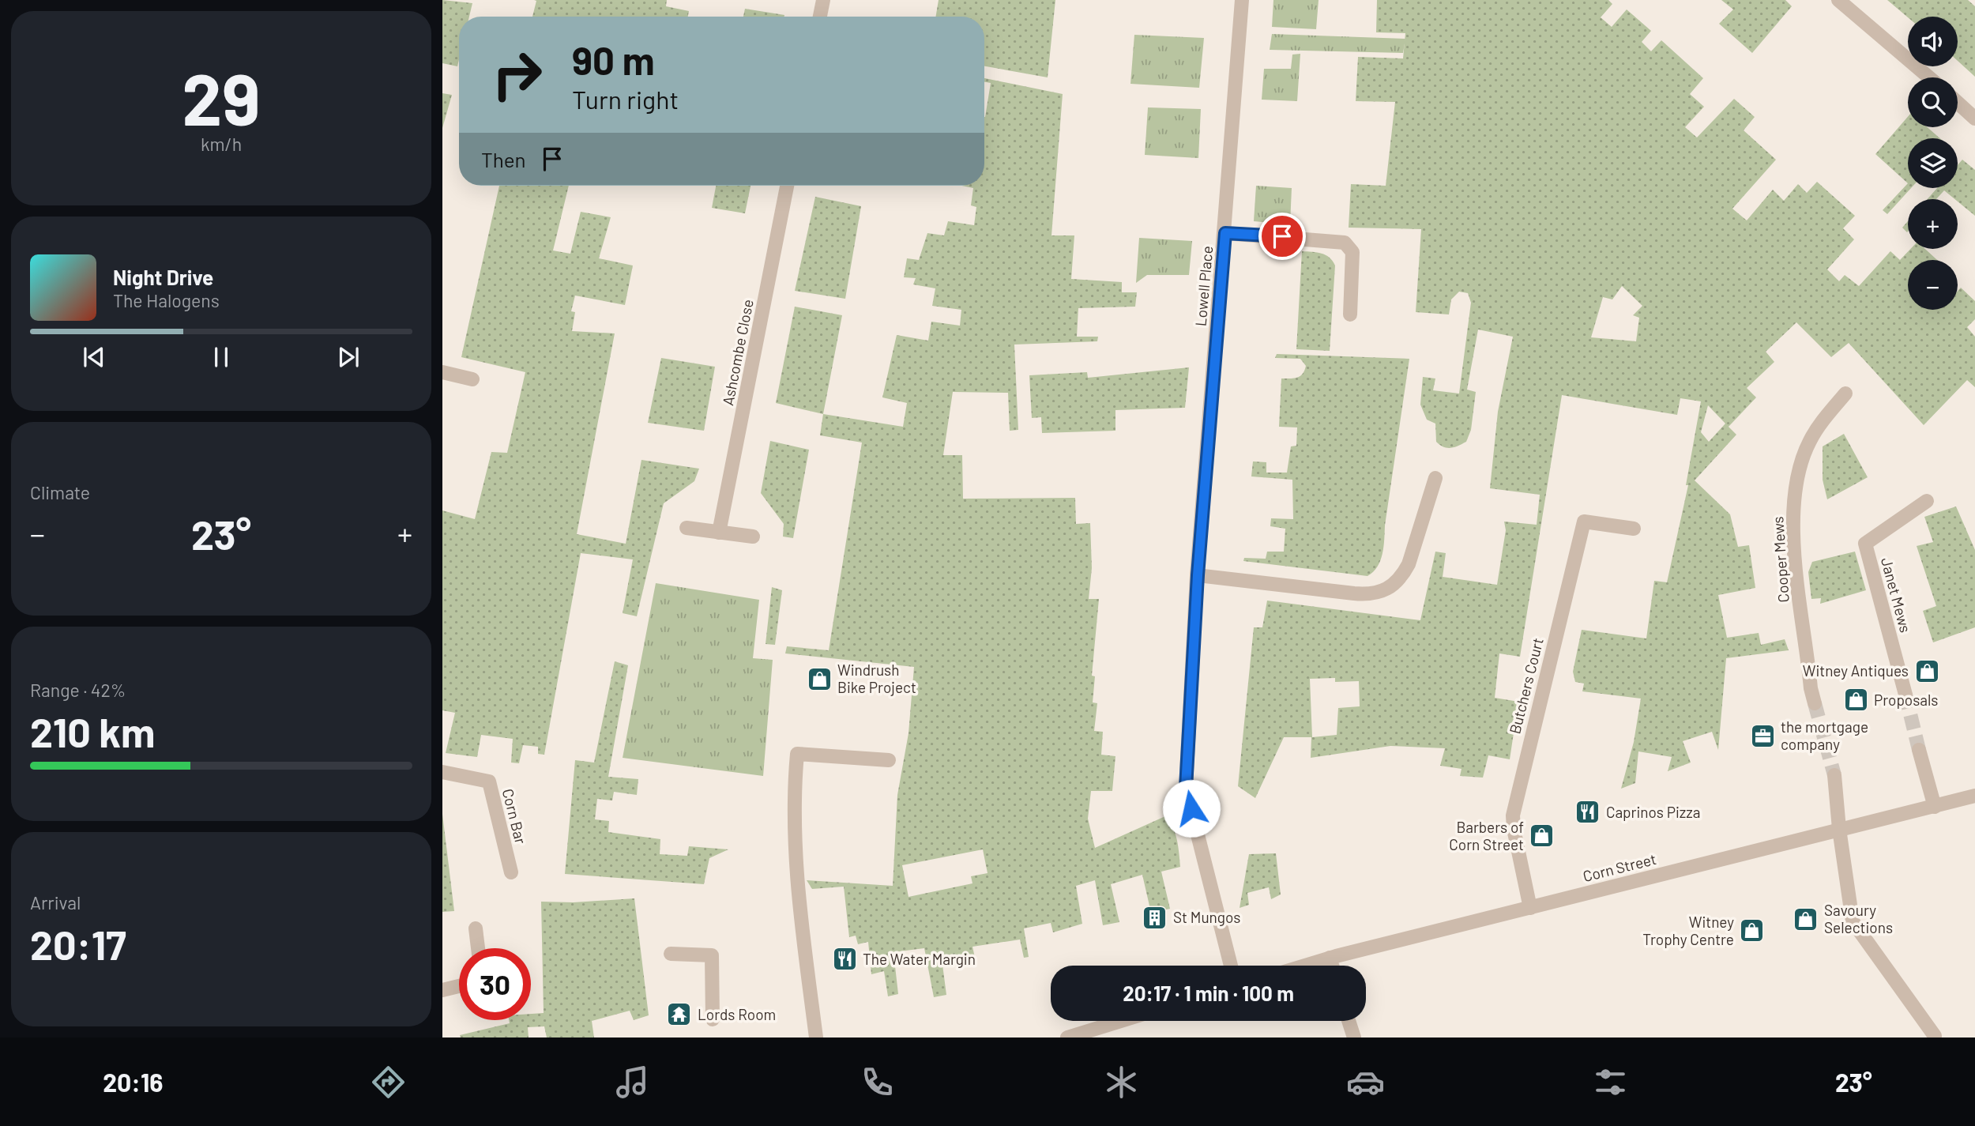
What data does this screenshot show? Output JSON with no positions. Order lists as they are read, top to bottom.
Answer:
{
  "streets": {
    "street": [
      "Lowell Place",
      "Ashcombe Close",
      "Cooper Mews",
      "Janet Mews",
      "Butchers Court",
      "Corn Bar",
      "Corn Street"
    ]
  },
  "crossings": [
    ["Butchers Court", "Corn Street"]
  ],
  "places": {
    "shop": [
      "Witney Antiques",
      "Windrush Bike Project",
      "Proposals",
      "Barbers of Corn Street",
      "Savoury Selections",
      "Witney Trophy Centre"
    ],
    "office": ["the mortgage company"],
    "restaurant": ["Caprinos Pizza", "The Water Margin"],
    "building": ["St Mungos"],
    "temple": ["Lords Room"]
  },
  "page": {
    "tile": [
      ["29", "km/h"],
      "Climate",
      ["Range · 42%", "210 km"],
      ["Arrival", "20:17"]
    ],
    "map_buttons": ["+", "−"],
    "turn": ["90 m", "Turn right"],
    "then": "Then",
    "song": ["Night Drive", "The Halogens"],
    "heat": ["−", "23°", "+"],
    "limit": "30",
    "trip": "20:17 · 1 min · 100 m",
    "tabs": ["20:16", "23°"]
  }
}
